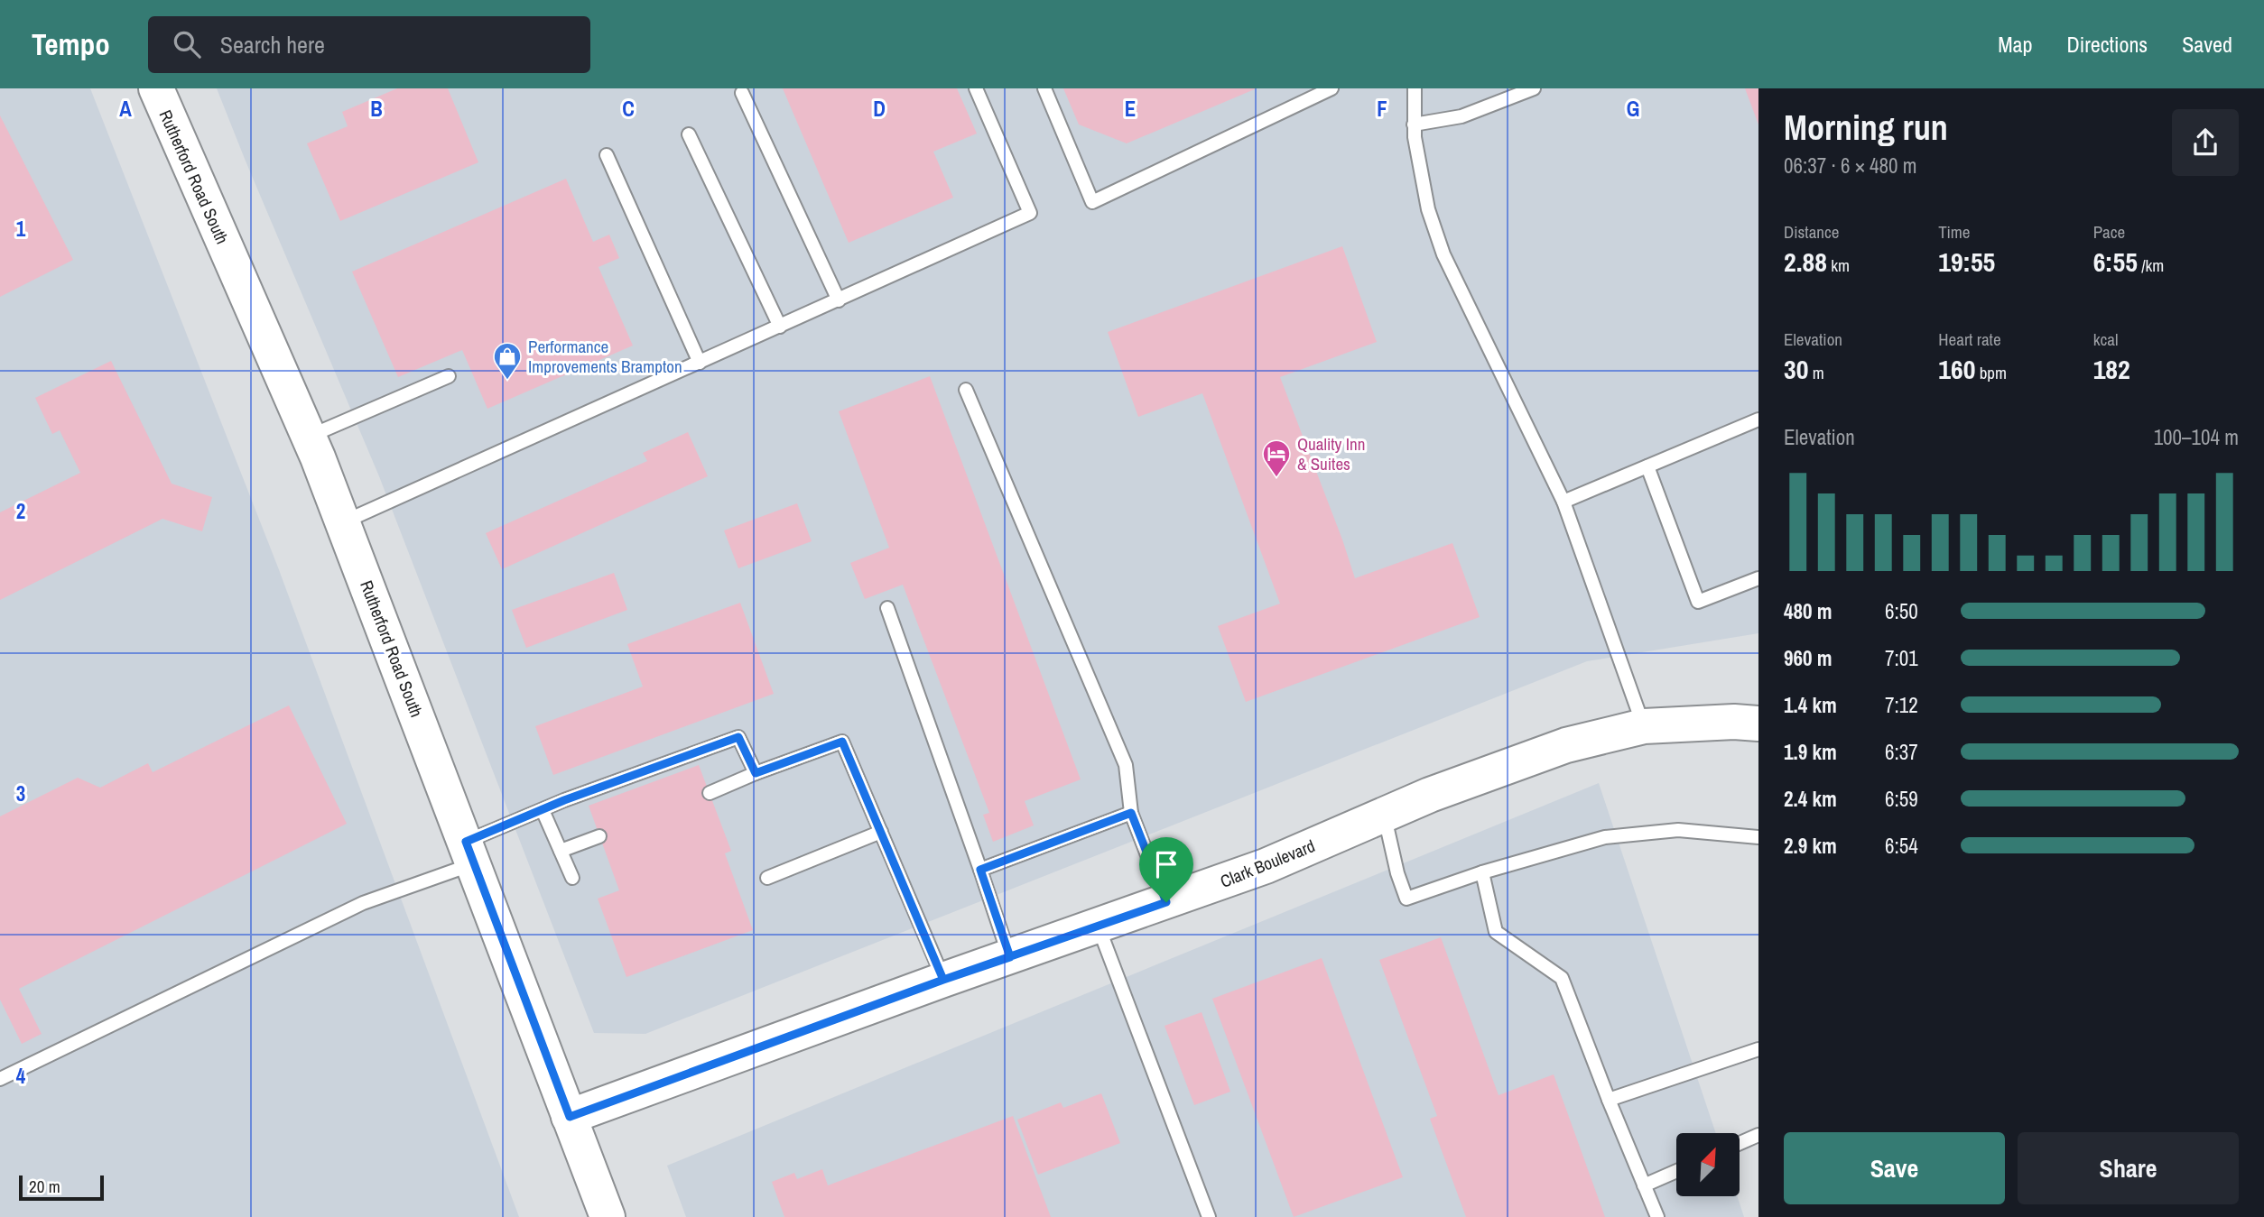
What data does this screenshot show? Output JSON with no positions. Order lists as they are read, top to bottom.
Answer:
{
  "streets": {
    "street": ["Rutherford Road South", "Clark Boulevard"]
  },
  "crossings": [
    ["Rutherford Road South", "Clark Boulevard"]
  ],
  "places": {
    "shop": ["Performance Improvements Brampton"],
    "hotel": ["Quality Inn & Suites"]
  },
  "scale_bar": "20 m",
  "north": "top right",
  "page": {
    "header": "Tempo",
    "search": "Search here",
    "nav": ["Map", "Directions", "Saved"],
    "heading": ["Morning run", "06:37 · 6 × 480 m"],
    "stats": [
      ["Distance", "2.88 km"],
      ["Time", "19:55"],
      ["Pace", "6:55 /km"],
      ["Elevation", "30 m"],
      ["Heart rate", "160 bpm"],
      ["kcal", "182"]
    ],
    "chart": ["Elevation", "100–104 m"],
    "list": [
      {
        "name": "480 m",
        "note": "6:50"
      },
      {
        "name": "960 m",
        "note": "7:01"
      },
      {
        "name": "1.4 km",
        "note": "7:12"
      },
      {
        "name": "1.9 km",
        "note": "6:37"
      },
      {
        "name": "2.4 km",
        "note": "6:59"
      },
      {
        "name": "2.9 km",
        "note": "6:54"
      }
    ],
    "buttons": ["Save", "Share"],
    "scale": "20 m"
  },
  "grid": {
    "columns": [
      "A",
      "B",
      "C",
      "D",
      "E",
      "F",
      "G"
    ],
    "rows": [
      "1",
      "2",
      "3",
      "4"
    ]
  }
}
